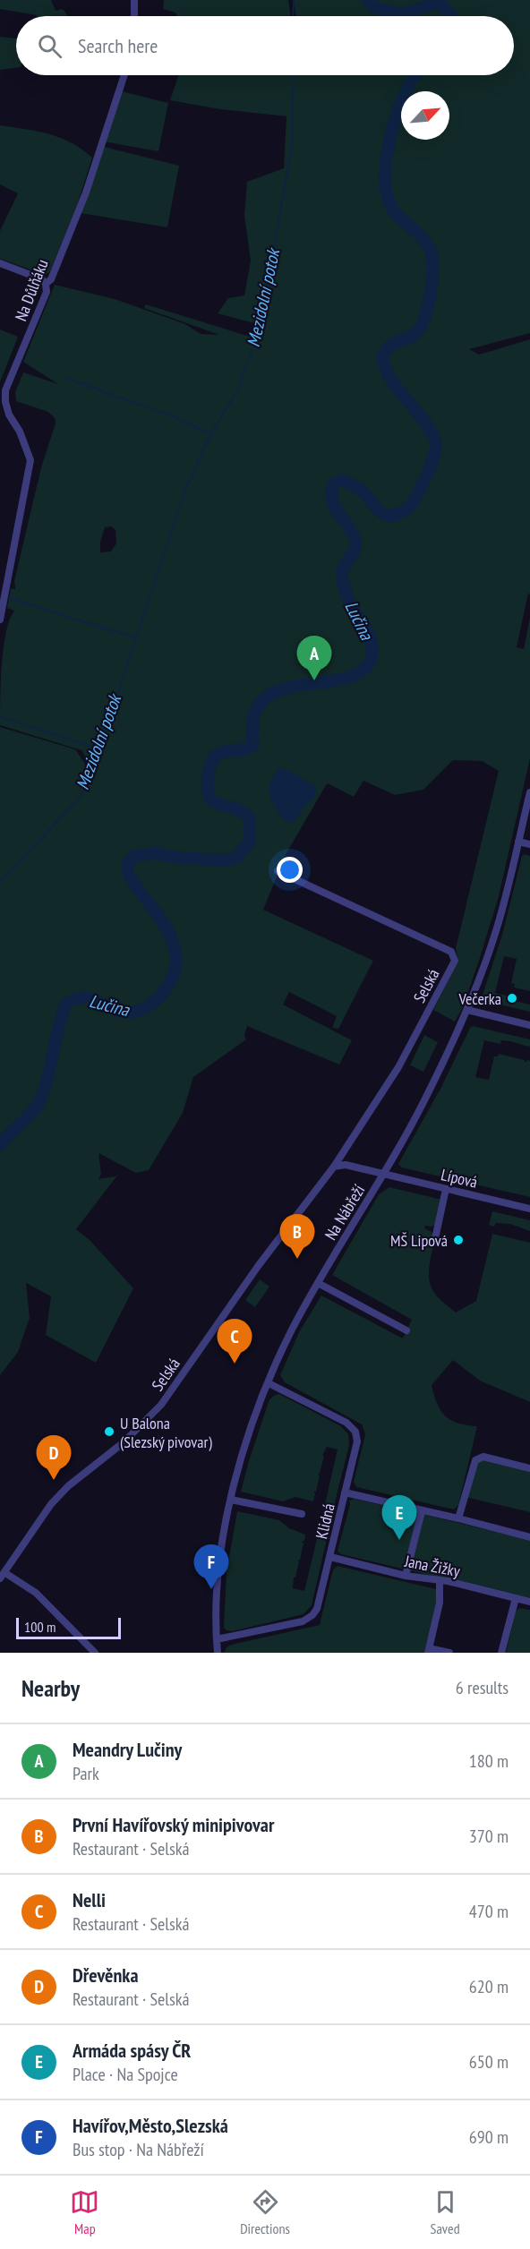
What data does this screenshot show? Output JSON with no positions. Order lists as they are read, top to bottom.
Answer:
{
  "streets": {
    "street": [
      "Na Důlňáku",
      "Selská",
      "Lípová",
      "Na Nábřeží",
      "Klidná",
      "Jana Žižky"
    ]
  },
  "crossings": [
    ["Lípová", "Na Nábřeží"],
    ["Na Nábřeží", "Klidná"],
    ["Klidná", "Jana Žižky"]
  ],
  "water": ["Mezidolní potok", "Lučina"],
  "places": ["Večerka", "MŠ Lipová", "U Balona (Slezský pivovar)"],
  "scale_bar": "100 m",
  "north": "top right",
  "page": {
    "search": "Search here",
    "pins": [
      "A",
      "B",
      "C",
      "D",
      "E",
      "F"
    ],
    "scale": "100 m",
    "heading": ["Nearby", "6 results"],
    "list": [
      {
        "mark": "A",
        "name": "Meandry Lučiny",
        "note": "Park",
        "value": "180 m"
      },
      {
        "mark": "B",
        "name": "První Havířovský minipivovar",
        "note": "Restaurant · Selská",
        "value": "370 m"
      },
      {
        "mark": "C",
        "name": "Nelli",
        "note": "Restaurant · Selská",
        "value": "470 m"
      },
      {
        "mark": "D",
        "name": "Dřevěnka",
        "note": "Restaurant · Selská",
        "value": "620 m"
      },
      {
        "mark": "E",
        "name": "Armáda spásy ČR",
        "note": "Place · Na Spojce",
        "value": "650 m"
      },
      {
        "mark": "F",
        "name": "Havířov,Město,Slezská",
        "note": "Bus stop · Na Nábřeží",
        "value": "690 m"
      }
    ],
    "nav": ["Map", "Directions", "Saved"]
  }
}
